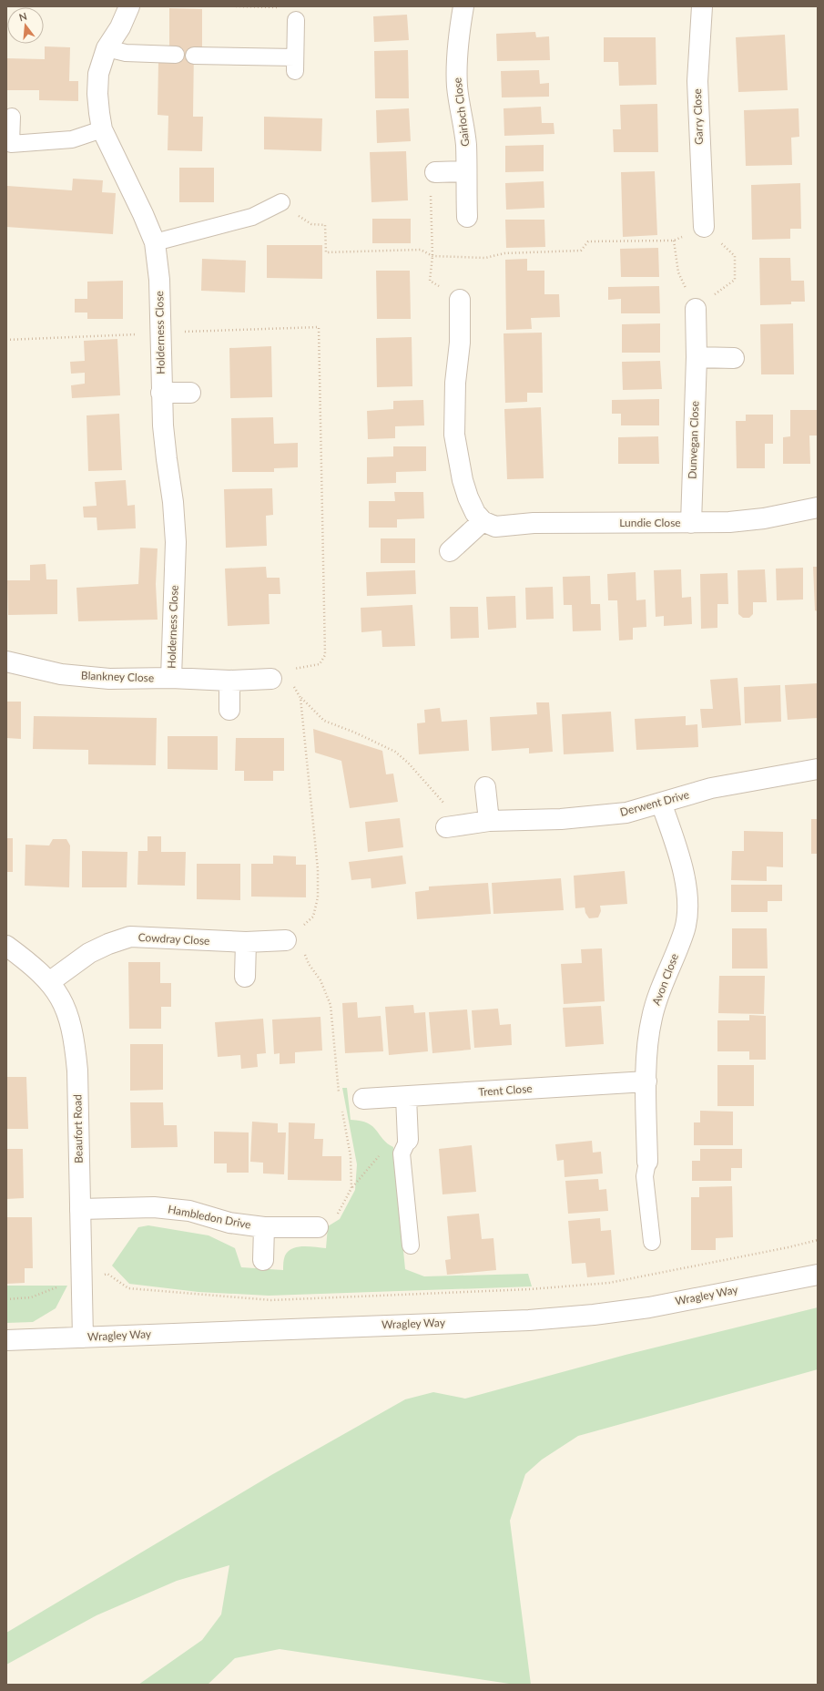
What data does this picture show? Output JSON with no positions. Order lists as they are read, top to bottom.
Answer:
{
  "streets": {
    "street": [
      "Gairloch Close",
      "Garry Close",
      "Holderness Close",
      "Dunvegan Close",
      "Lundie Close",
      "Blankney Close",
      "Derwent Drive",
      "Cowdray Close",
      "Avon Close",
      "Trent Close",
      "Beaufort Road",
      "Hambledon Drive",
      "Wragley Way"
    ]
  },
  "crossings": [
    ["Holderness Close", "Blankney Close"],
    ["Dunvegan Close", "Lundie Close"],
    ["Derwent Drive", "Avon Close"],
    ["Cowdray Close", "Beaufort Road"],
    ["Avon Close", "Trent Close"],
    ["Beaufort Road", "Hambledon Drive"],
    ["Beaufort Road", "Wragley Way"]
  ],
  "north": "top"
}
